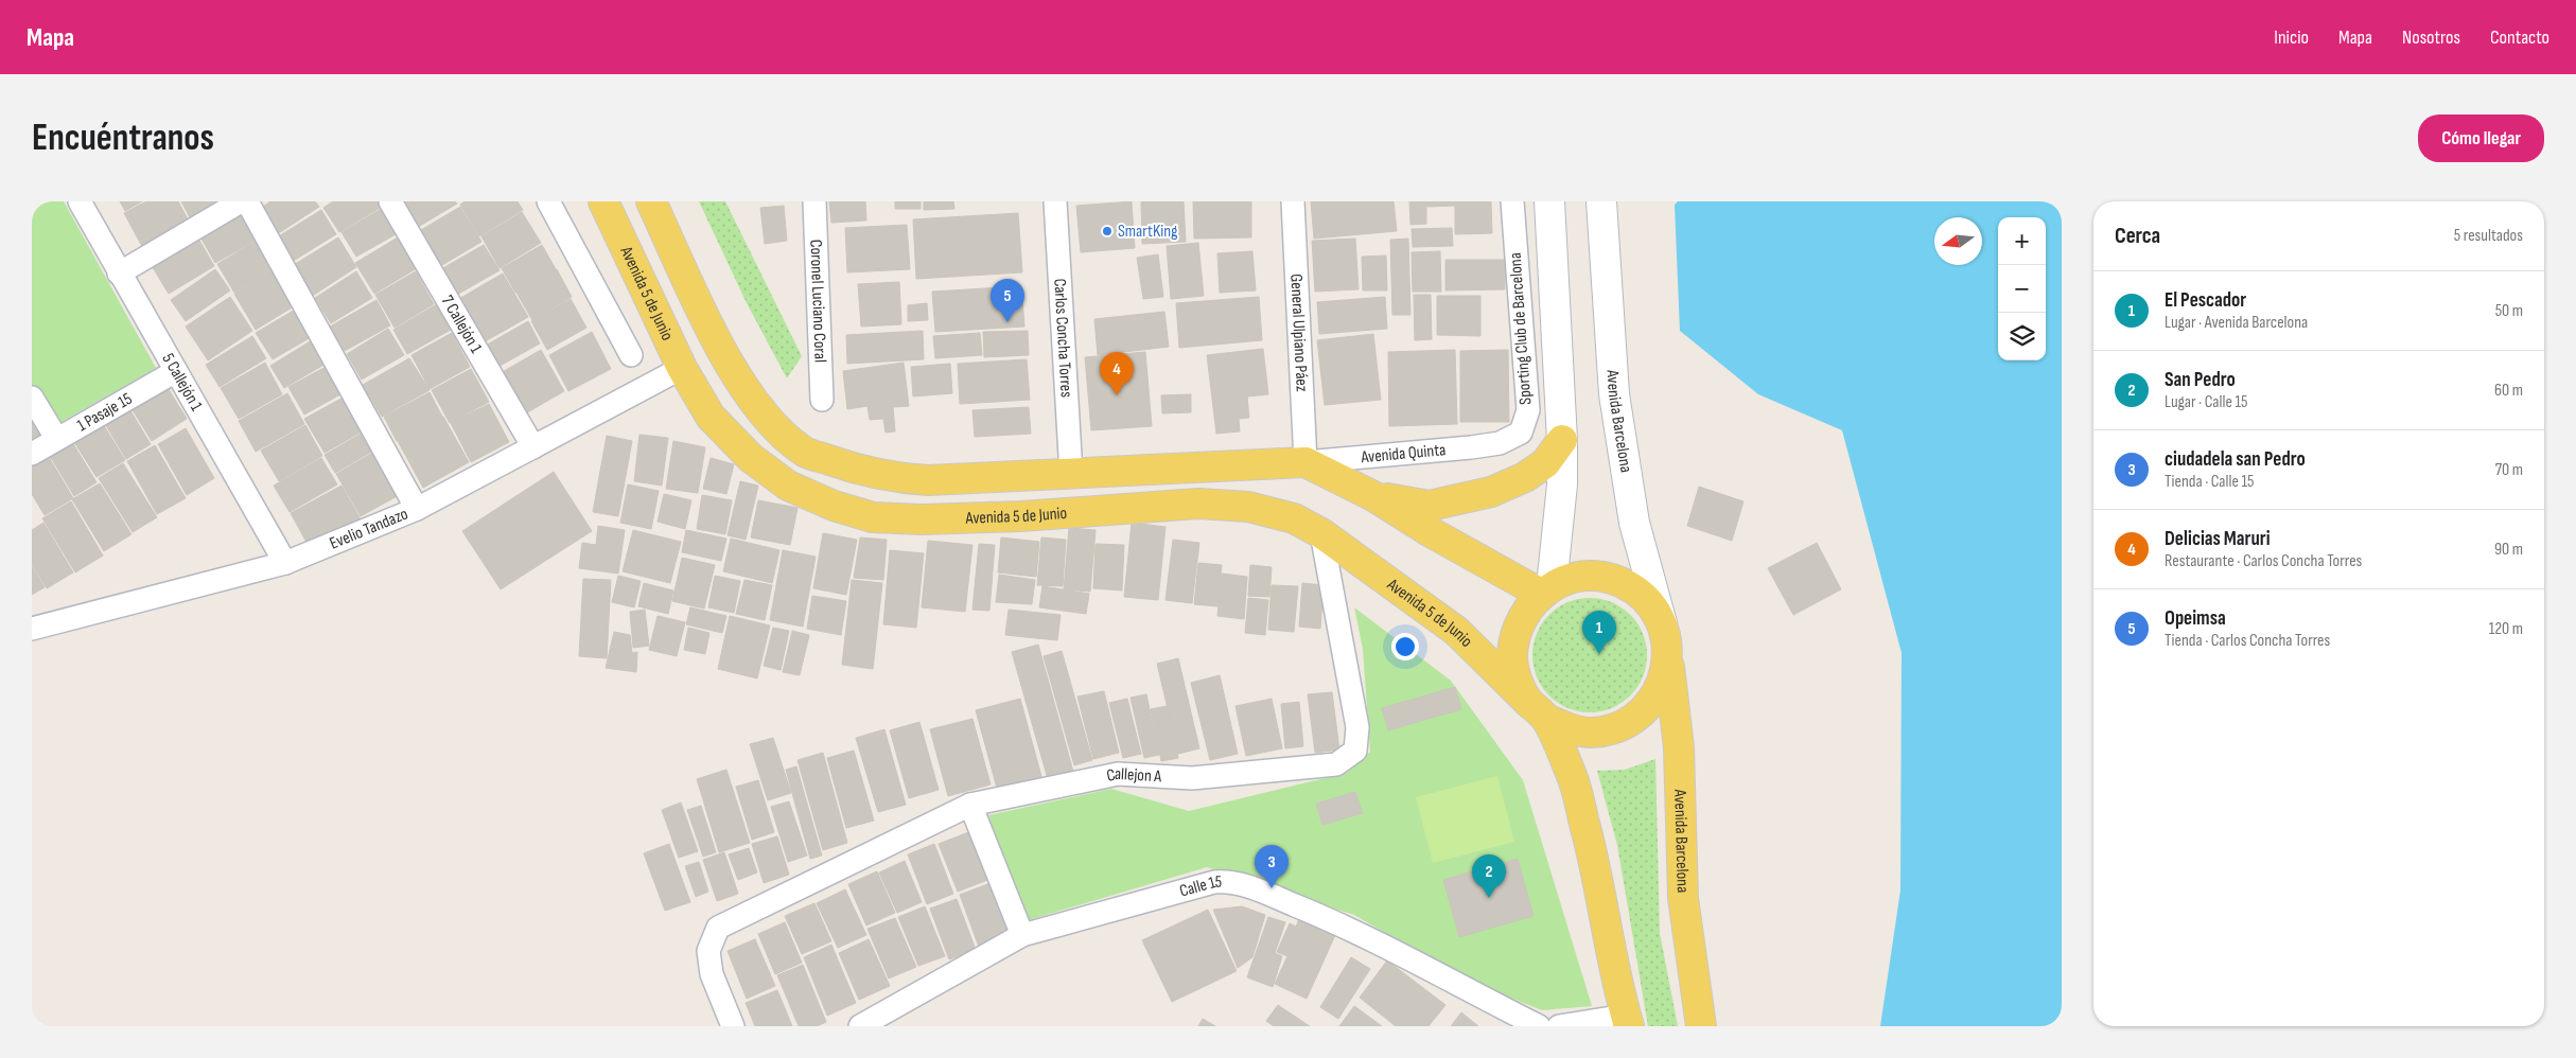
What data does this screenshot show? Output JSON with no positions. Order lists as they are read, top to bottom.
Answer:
{
  "streets": {
    "main road": ["Avenida 5 de Junio", "Avenida Barcelona"],
    "street": [
      "Coronel Luciano Coral",
      "7 Callejón 1",
      "Sporting Club de Barcelona",
      "General Ulpiano Páez",
      "Carlos Concha Torres",
      "5 Callejón 1",
      "1 Pasaje 15",
      "Avenida Quinta",
      "Evelio Tandazo",
      "Callejon A",
      "Calle 15"
    ]
  },
  "crossings": [
    ["Avenida 5 de Junio", "Avenida Barcelona"],
    ["Avenida 5 de Junio", "Evelio Tandazo"],
    ["Avenida 5 de Junio", "Callejon A"],
    ["7 Callejón 1", "Evelio Tandazo"],
    ["Sporting Club de Barcelona", "Avenida Quinta"],
    ["General Ulpiano Páez", "Avenida Quinta"],
    ["5 Callejón 1", "1 Pasaje 15"],
    ["5 Callejón 1", "Evelio Tandazo"]
  ],
  "places": ["SmartKing"],
  "north": "left",
  "page": {
    "header": "Mapa",
    "nav": [
      "Inicio",
      "Mapa",
      "Nosotros",
      "Contacto"
    ],
    "buttons": "Cómo llegar",
    "title": "Encuéntranos",
    "heading": ["Cerca", "5 resultados"],
    "map_buttons": ["+", "−"],
    "list": [
      {
        "mark": "1",
        "name": "El Pescador",
        "note": "Lugar · Avenida Barcelona",
        "value": "50 m"
      },
      {
        "mark": "2",
        "name": "San Pedro",
        "note": "Lugar · Calle 15",
        "value": "60 m"
      },
      {
        "mark": "3",
        "name": "ciudadela san Pedro",
        "note": "Tienda · Calle 15",
        "value": "70 m"
      },
      {
        "mark": "4",
        "name": "Delicias Maruri",
        "note": "Restaurante · Carlos Concha Torres",
        "value": "90 m"
      },
      {
        "mark": "5",
        "name": "Opeimsa",
        "note": "Tienda · Carlos Concha Torres",
        "value": "120 m"
      }
    ],
    "pins": [
      "5",
      "4",
      "1",
      "3",
      "2"
    ]
  }
}
